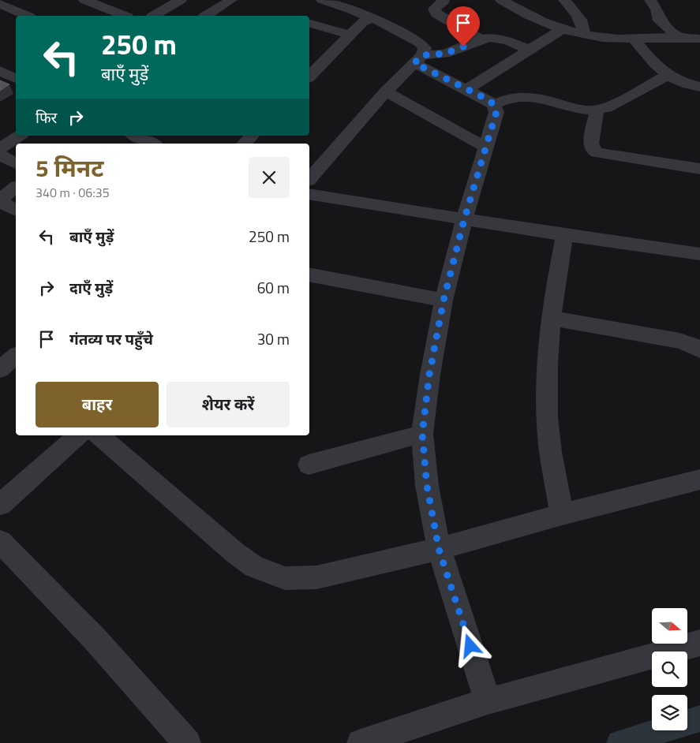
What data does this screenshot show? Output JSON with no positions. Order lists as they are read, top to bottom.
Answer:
{
  "north": "right",
  "page": {
    "turn": ["250 m", "बाएँ मुड़ें"],
    "then": "फिर",
    "heading": ["5 मिनट", "340 m · 06:35"],
    "list": [
      {
        "name": "बाएँ मुड़ें",
        "value": "250 m"
      },
      {
        "name": "दाएँ मुड़ें",
        "value": "60 m"
      },
      {
        "name": "गंतव्य पर पहुँचे",
        "value": "30 m"
      }
    ],
    "buttons": ["बाहर", "शेयर करें"]
  }
}
